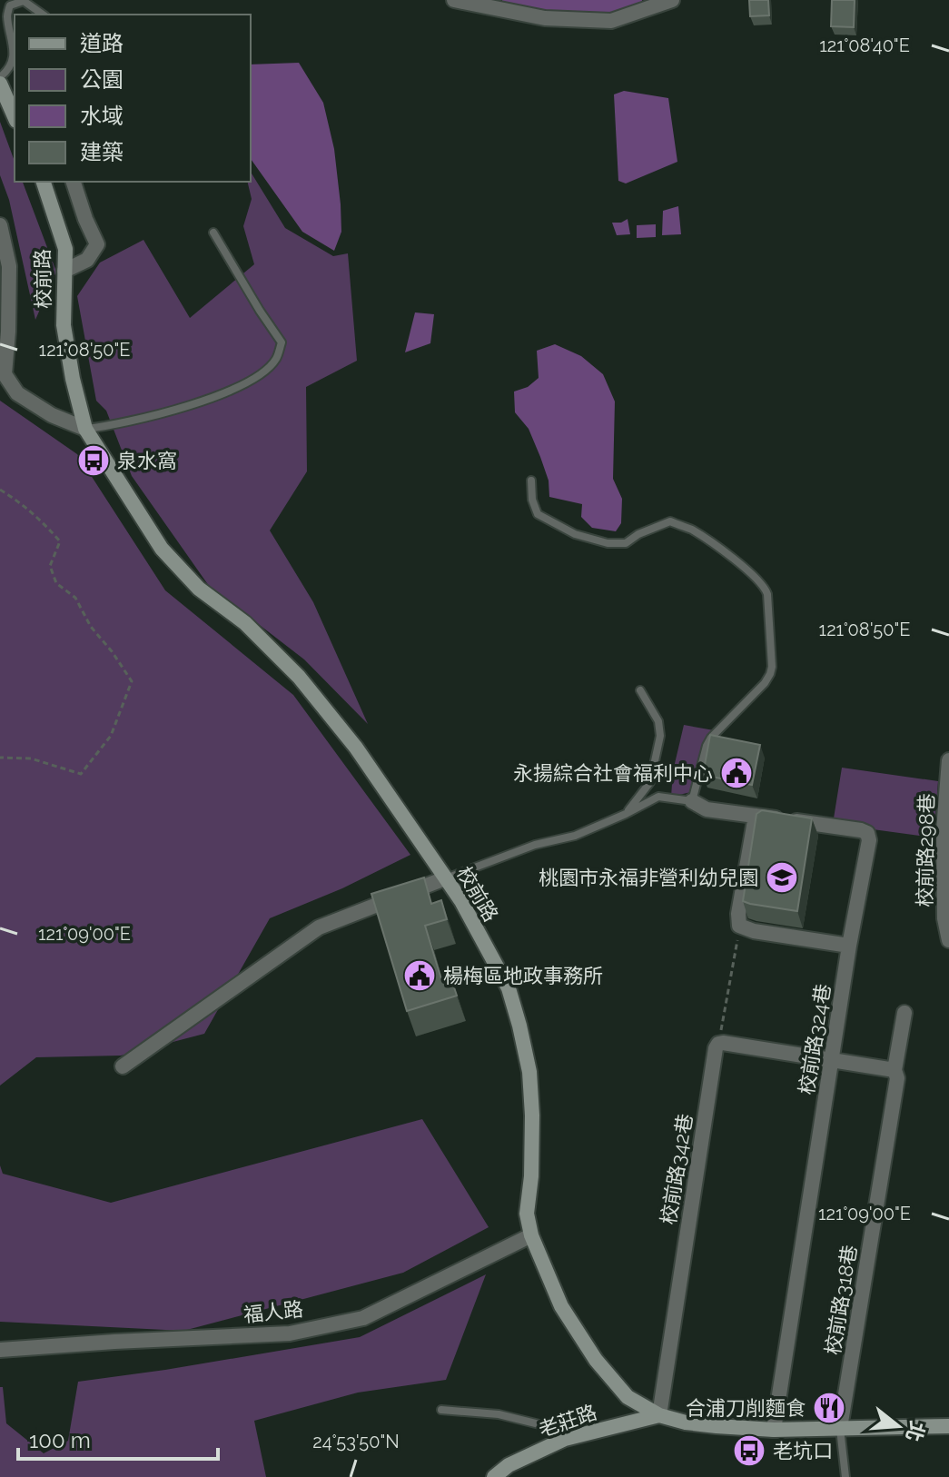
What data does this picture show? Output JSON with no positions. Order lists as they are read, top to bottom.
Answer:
{
  "streets": {
    "street": [
      "校前路",
      "校前路298巷",
      "校前路324巷",
      "校前路342巷",
      "校前路318巷",
      "福人路",
      "老莊路"
    ]
  },
  "crossings": [
    ["校前路", "校前路324巷"],
    ["校前路", "校前路342巷"],
    ["校前路", "校前路318巷"],
    ["校前路", "福人路"],
    ["校前路", "老莊路"],
    ["校前路342巷", "老莊路"]
  ],
  "places": {
    "bus stop": ["泉水窩", "老坑口"],
    "public building": ["永揚綜合社會福利中心", "楊梅區地政事務所"],
    "school or university": ["桃園市永福非營利幼兒園"],
    "restaurant": ["合浦刀削麵食"]
  },
  "legend": [
    "道路",
    "公園",
    "水域",
    "建築"
  ],
  "scale_bar": "100 m",
  "north": "right",
  "coordinates": [
    "121°08'40\"E",
    "121°08'50\"E",
    "121°09'00\"E",
    "24°53'50\"N"
  ]
}
